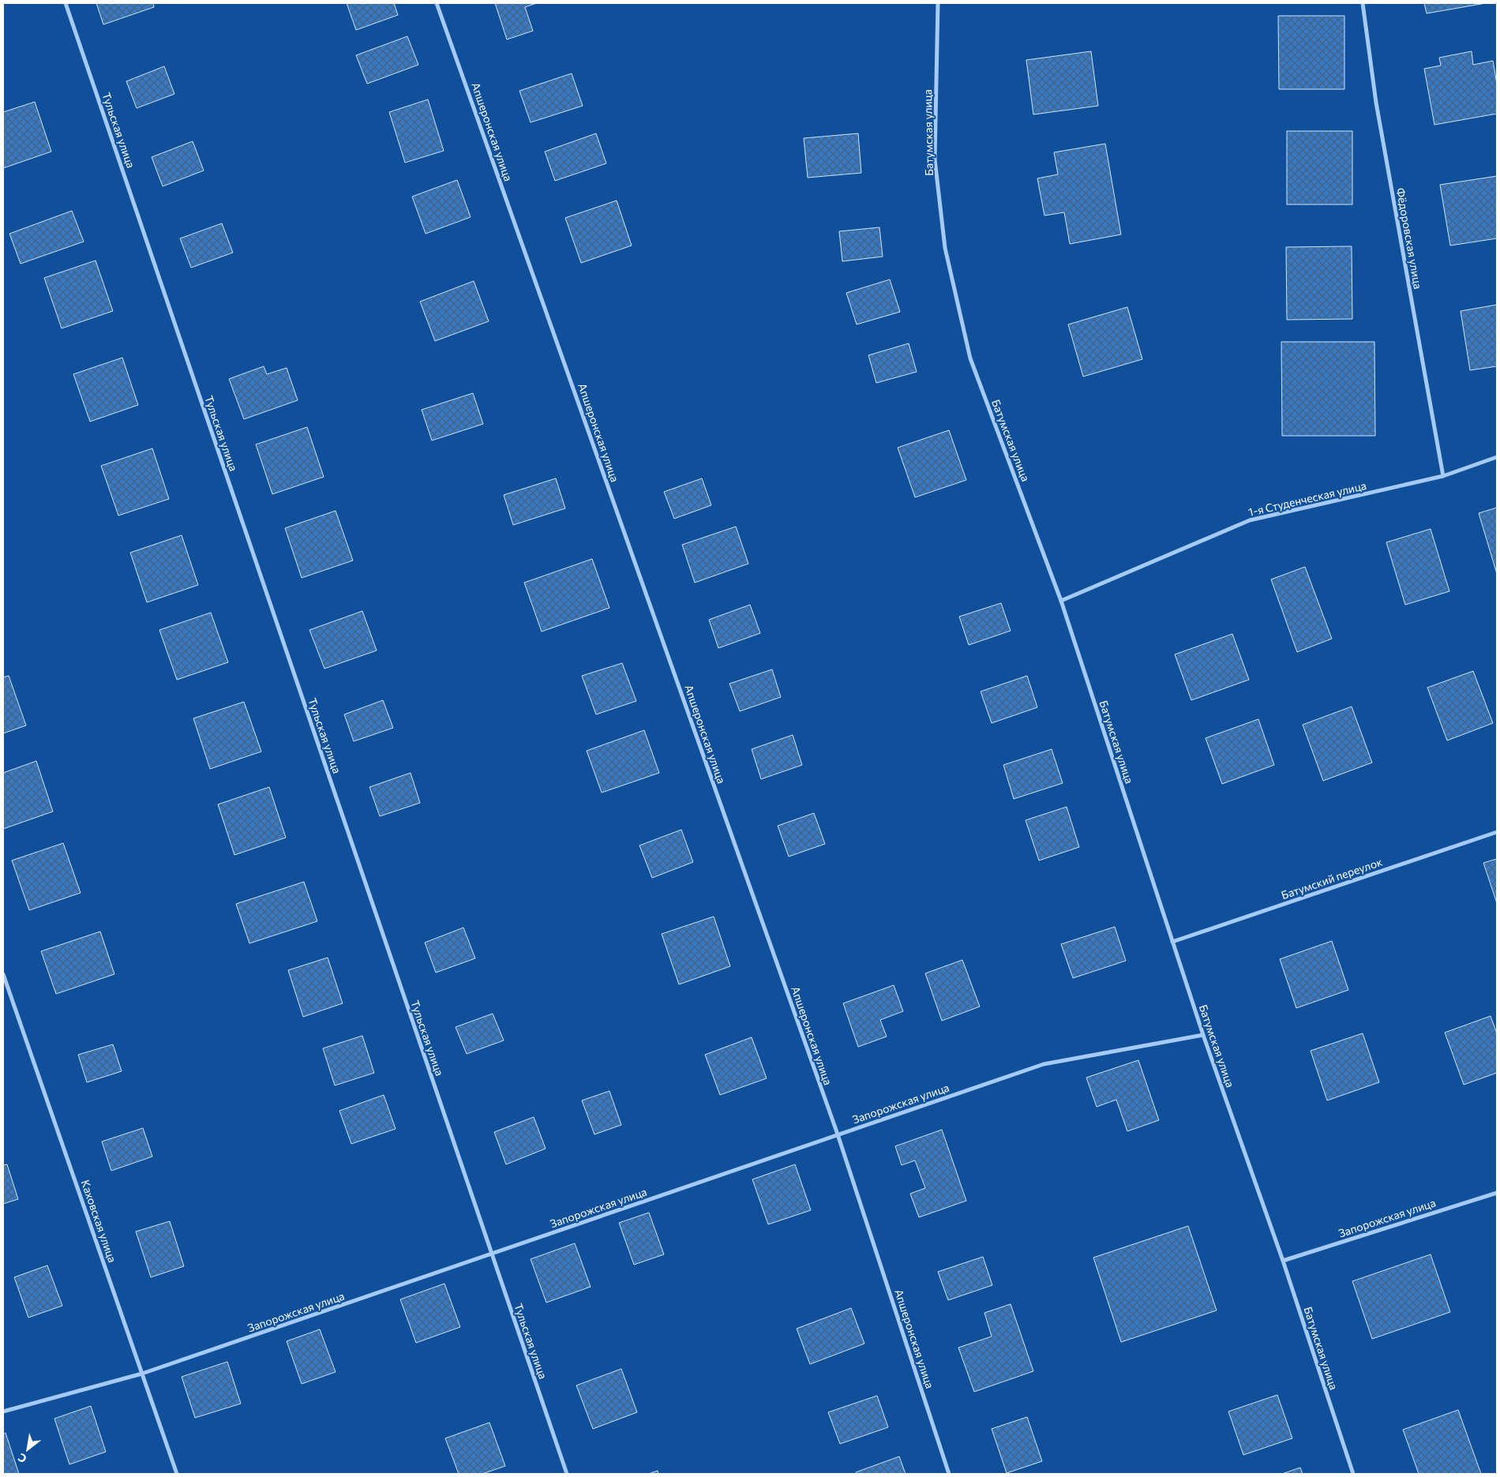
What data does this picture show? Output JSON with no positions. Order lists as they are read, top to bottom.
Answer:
{
  "streets": {
    "street": [
      "Тульская улица",
      "Апшеронская улица",
      "Батумская улица",
      "Фёдоровская улица",
      "1-я Студенческая улица",
      "Батумский переулок",
      "Запорожская улица",
      "Каховская улица"
    ]
  },
  "crossings": [
    ["Тульская улица", "Запорожская улица"],
    ["Апшеронская улица", "Запорожская улица"],
    ["Батумская улица", "1-я Студенческая улица"],
    ["Батумская улица", "Батумский переулок"],
    ["Батумская улица", "Запорожская улица"],
    ["Фёдоровская улица", "1-я Студенческая улица"],
    ["Запорожская улица", "Каховская улица"]
  ],
  "north": "bottom left"
}
